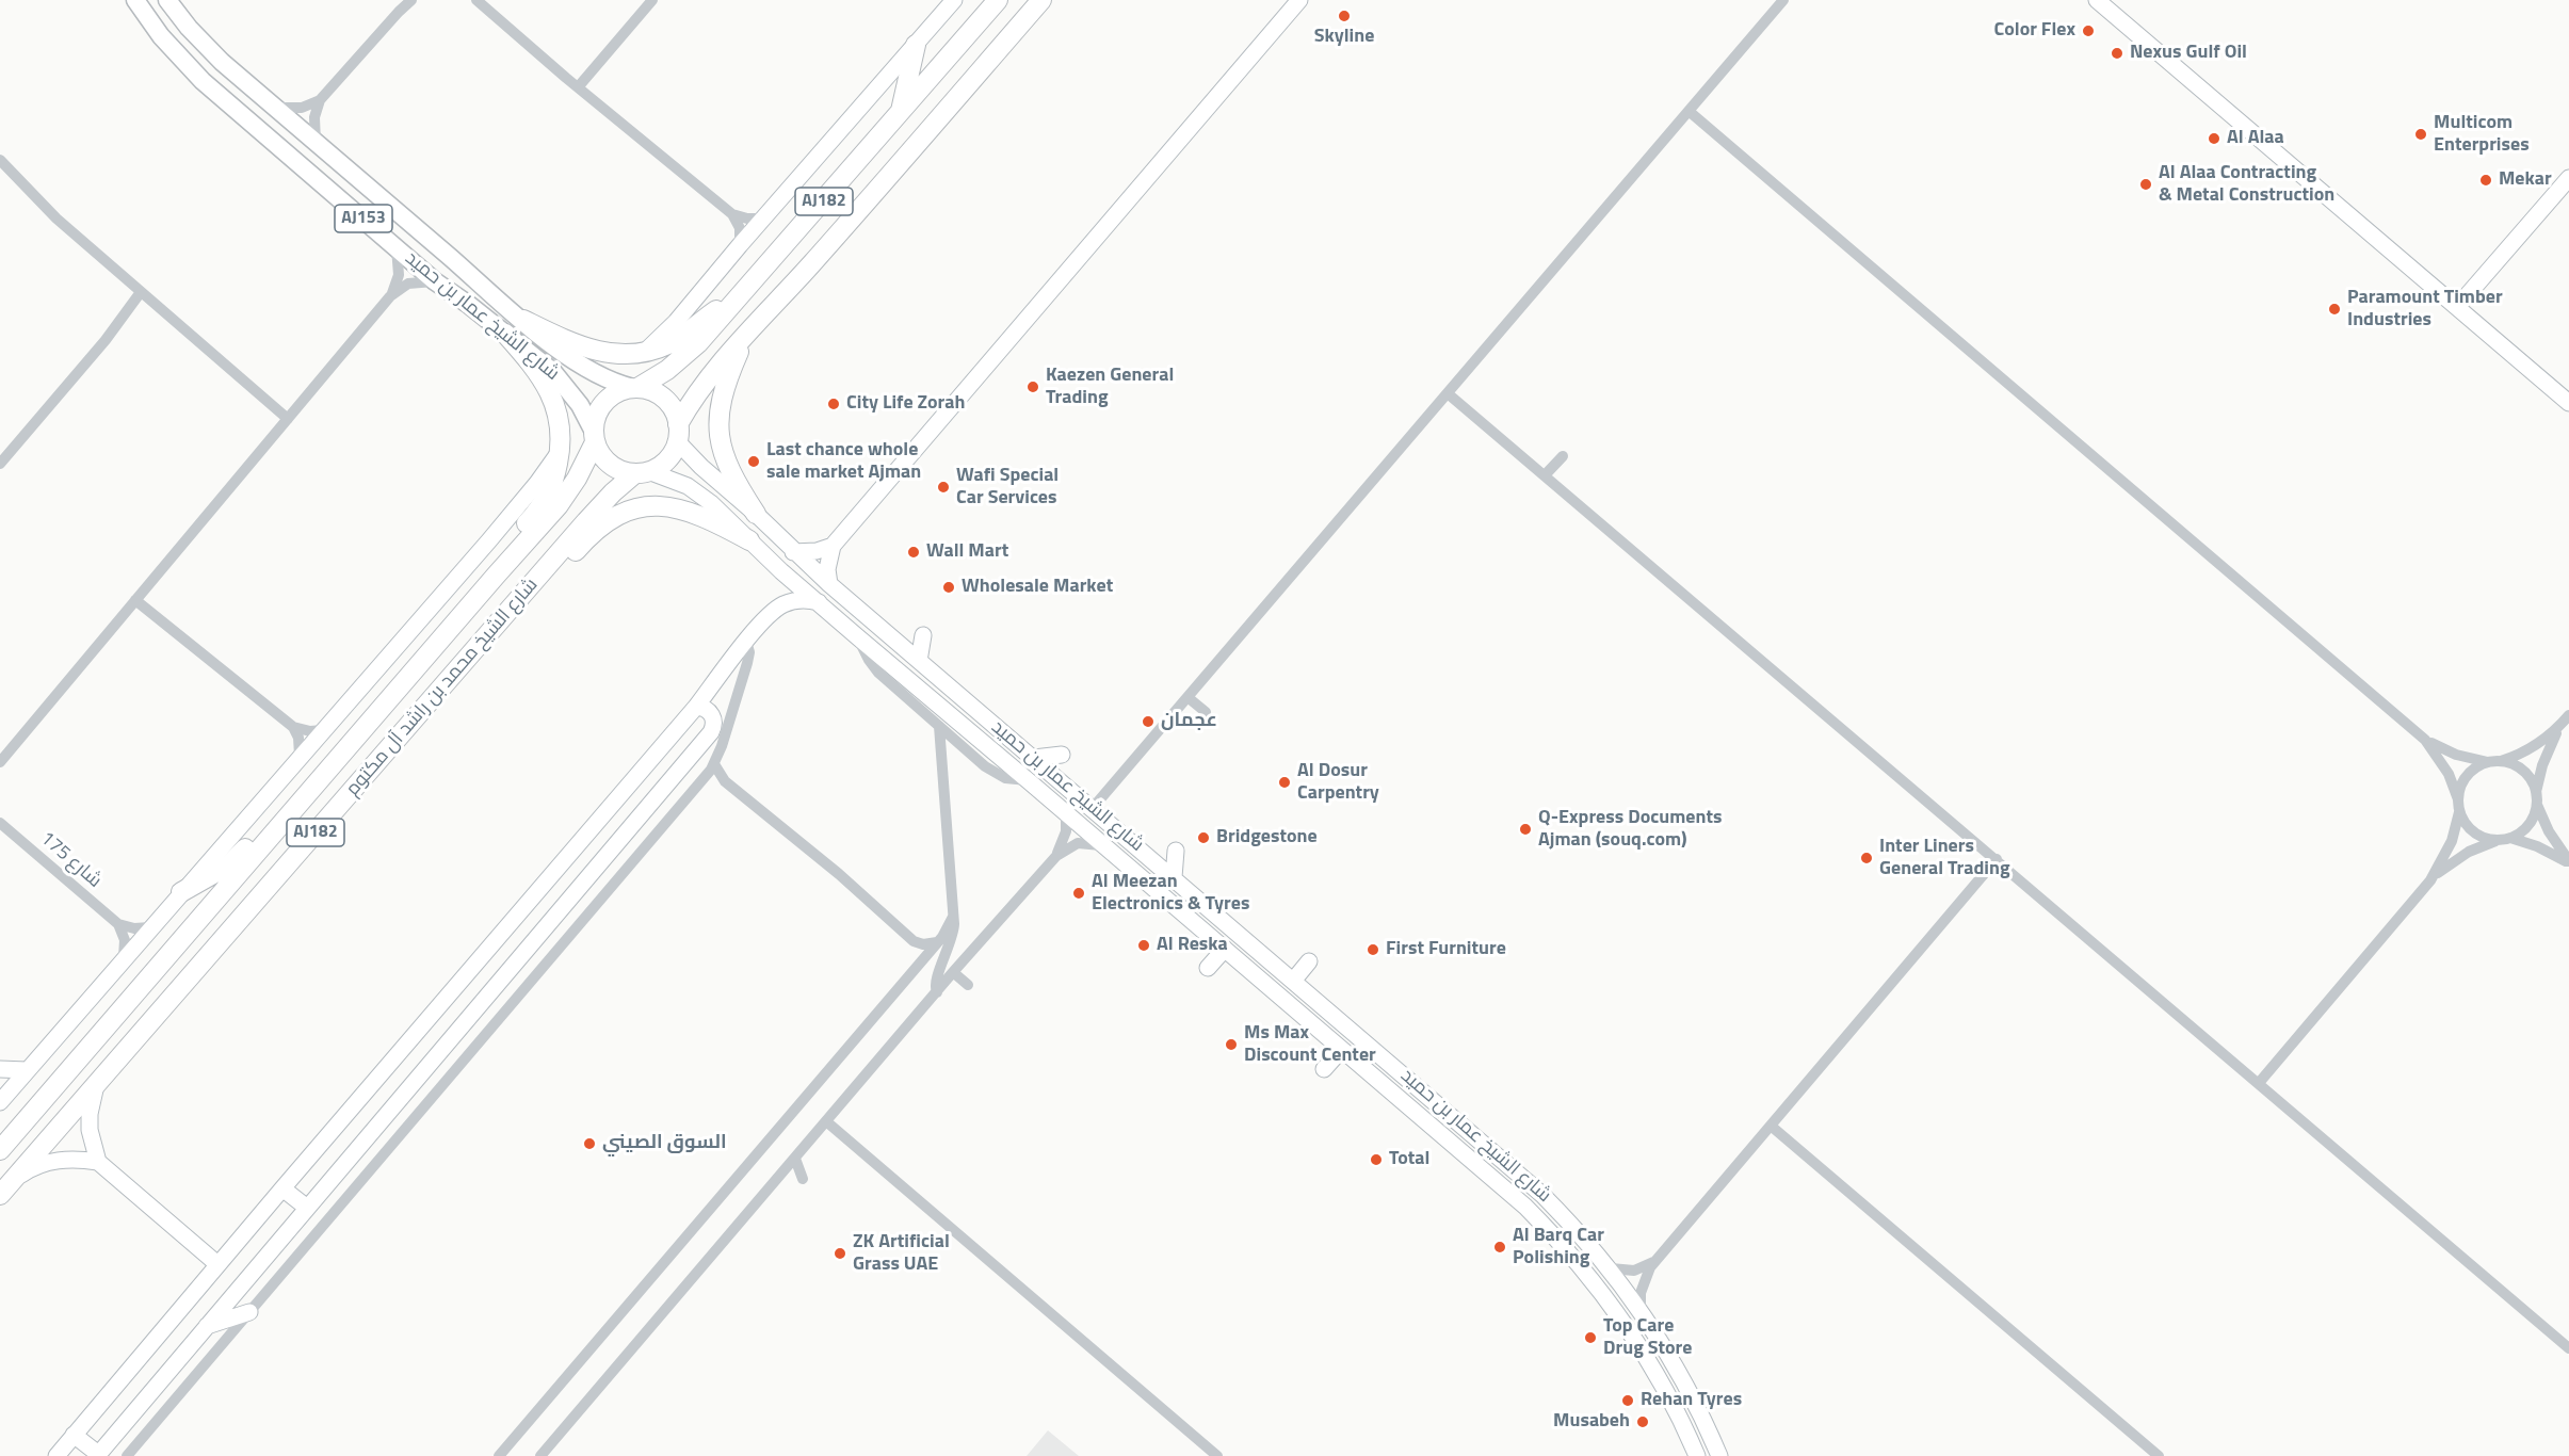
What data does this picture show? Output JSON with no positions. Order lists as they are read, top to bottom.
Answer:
{
  "streets": {
    "highway": ["AJ182", "شارع الشيخ محمد بن راشد آل مكتوم"],
    "main road": ["AJ153", "شارع الشيخ عمار بن حميد"],
    "street": ["شارع 175"]
  },
  "crossings": [
    ["AJ182", "شارع الشيخ عمار بن حميد"],
    ["AJ182", "شارع الشيخ محمد بن راشد آل مكتوم"],
    ["شارع الشيخ عمار بن حميد", "شارع الشيخ محمد بن راشد آل مكتوم"]
  ],
  "places": [
    "Skyline",
    "Color Flex",
    "Nexus Gulf Oil",
    "Multicom Enterprises",
    "Al Alaa",
    "Mekar",
    "Al Alaa Contracting & Metal Construction",
    "Paramount Timber Industries",
    "Kaezen General Trading",
    "City Life Zorah",
    "Last chance whole sale market Ajman",
    "Wafi Special Car Services",
    "Wall Mart",
    "Wholesale Market",
    "عجمان",
    "Al Dosur Carpentry",
    "Q-Express Documents Ajman (souq.com)",
    "Bridgestone",
    "Inter Liners General Trading",
    "Al Meezan Electronics & Tyres",
    "Al Reska",
    "First Furniture",
    "Ms Max Discount Center",
    "السوق الصيني",
    "Total",
    "Al Barq Car Polishing",
    "ZK Artificial Grass UAE",
    "Top Care Drug Store",
    "Rehan Tyres",
    "Musabeh"
  ]
}
